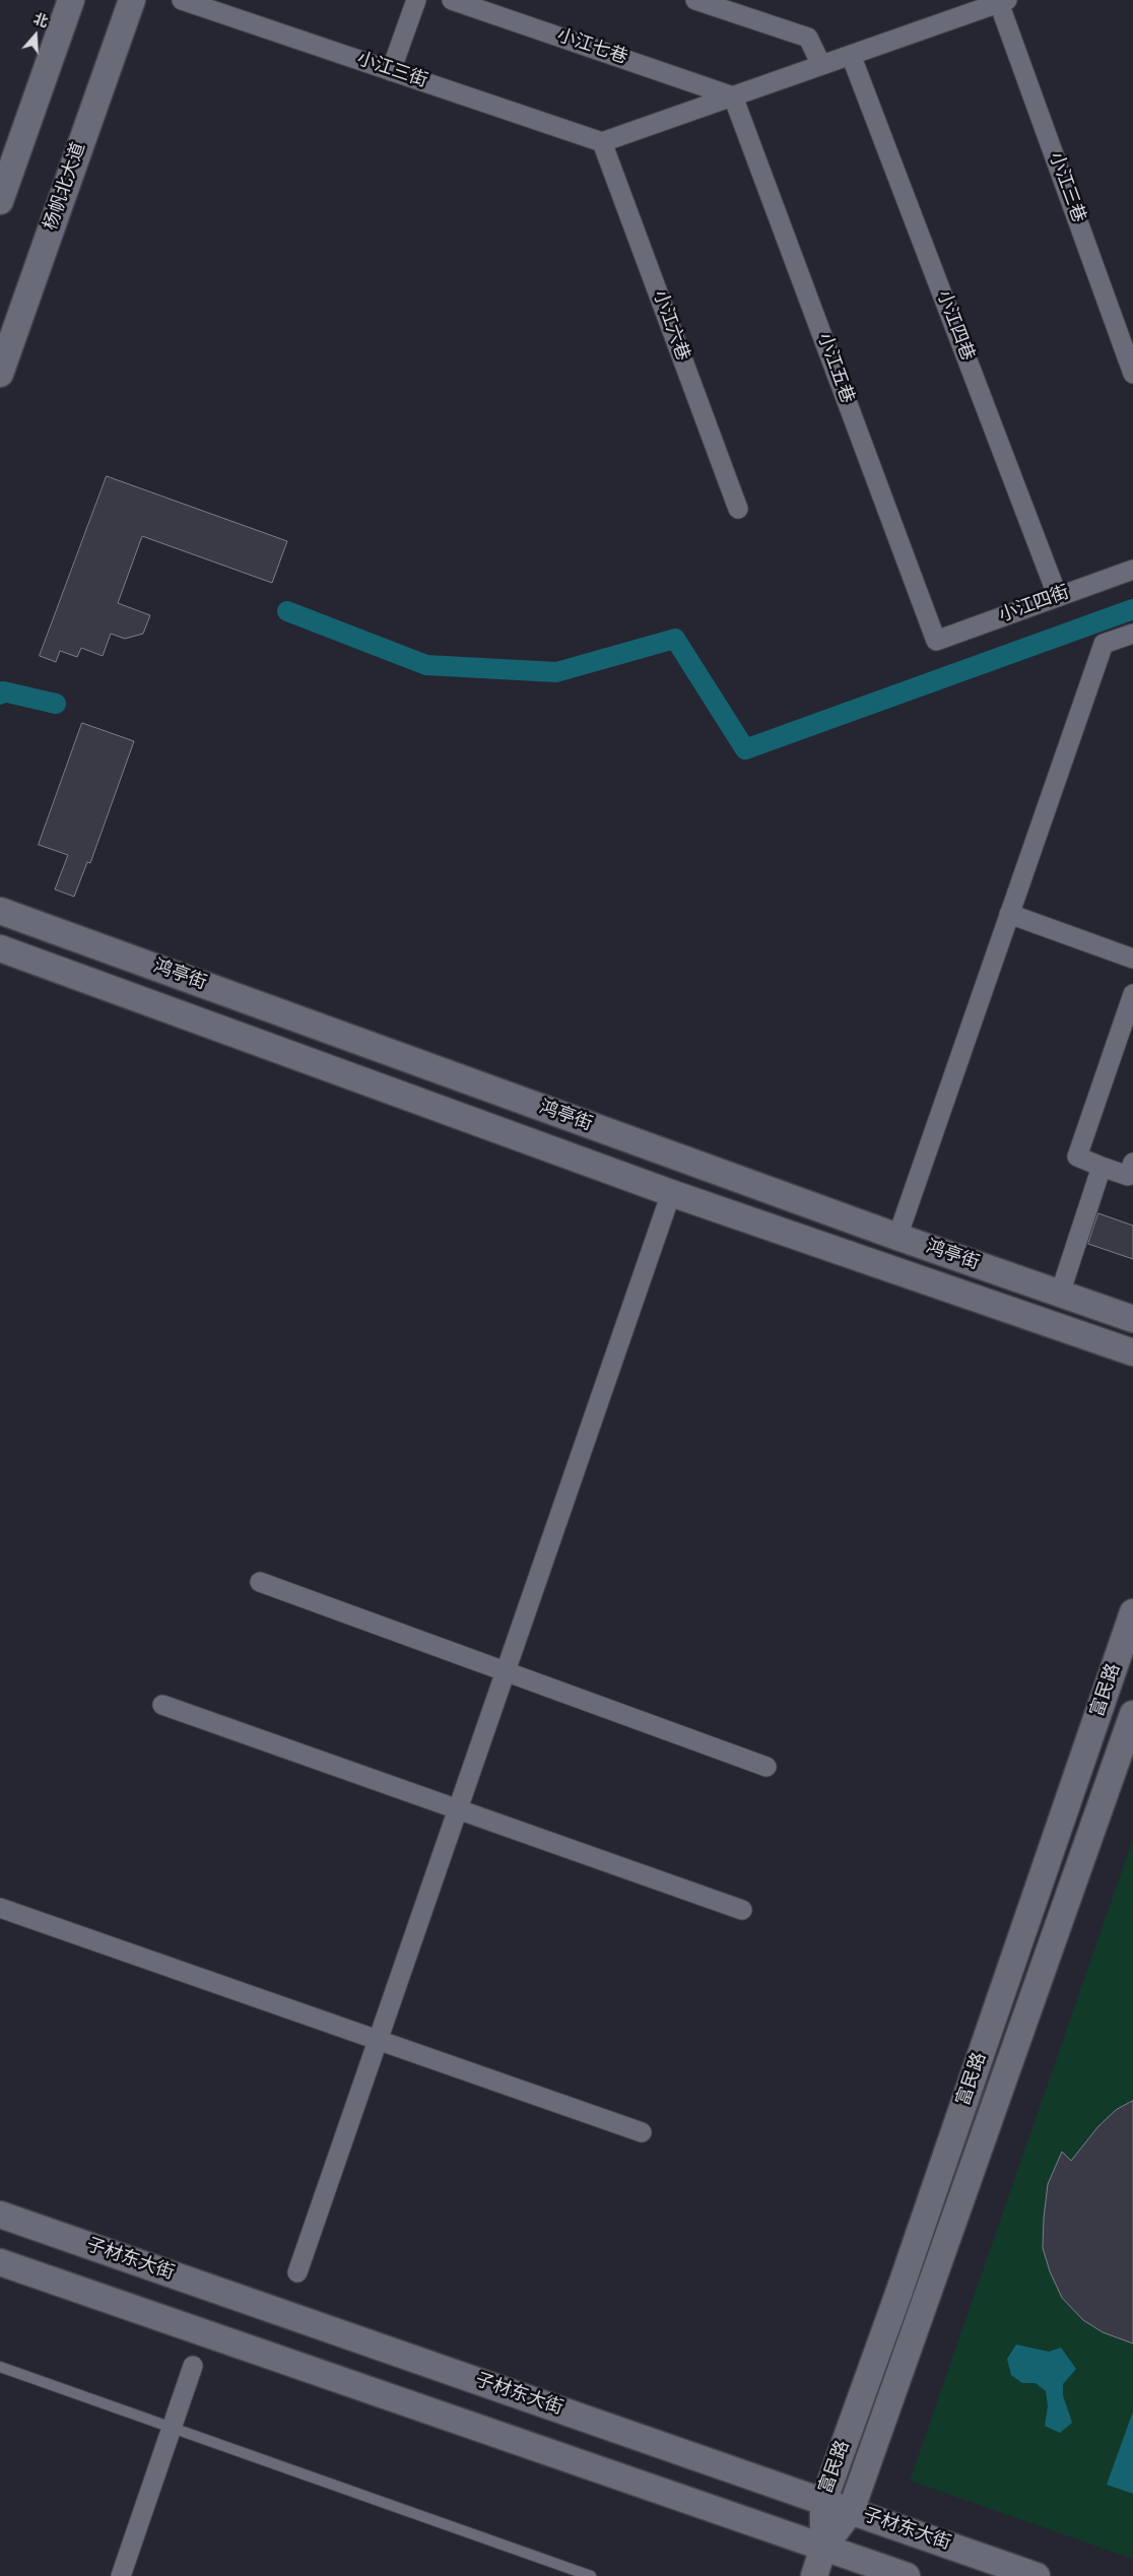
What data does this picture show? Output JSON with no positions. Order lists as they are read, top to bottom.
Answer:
{
  "streets": {
    "street": [
      "小江七巷",
      "小江三街",
      "杨帆北大道",
      "小江三巷",
      "小江六巷",
      "小江四巷",
      "小江五巷",
      "小江四街",
      "鸿亭街",
      "富民路",
      "子材东大街"
    ]
  },
  "crossings": [
    ["小江七巷", "小江五巷"],
    ["小江三街", "小江六巷"],
    ["小江四巷", "小江四街"],
    ["小江五巷", "小江四街"],
    ["富民路", "子材东大街"]
  ],
  "north": "top"
}
